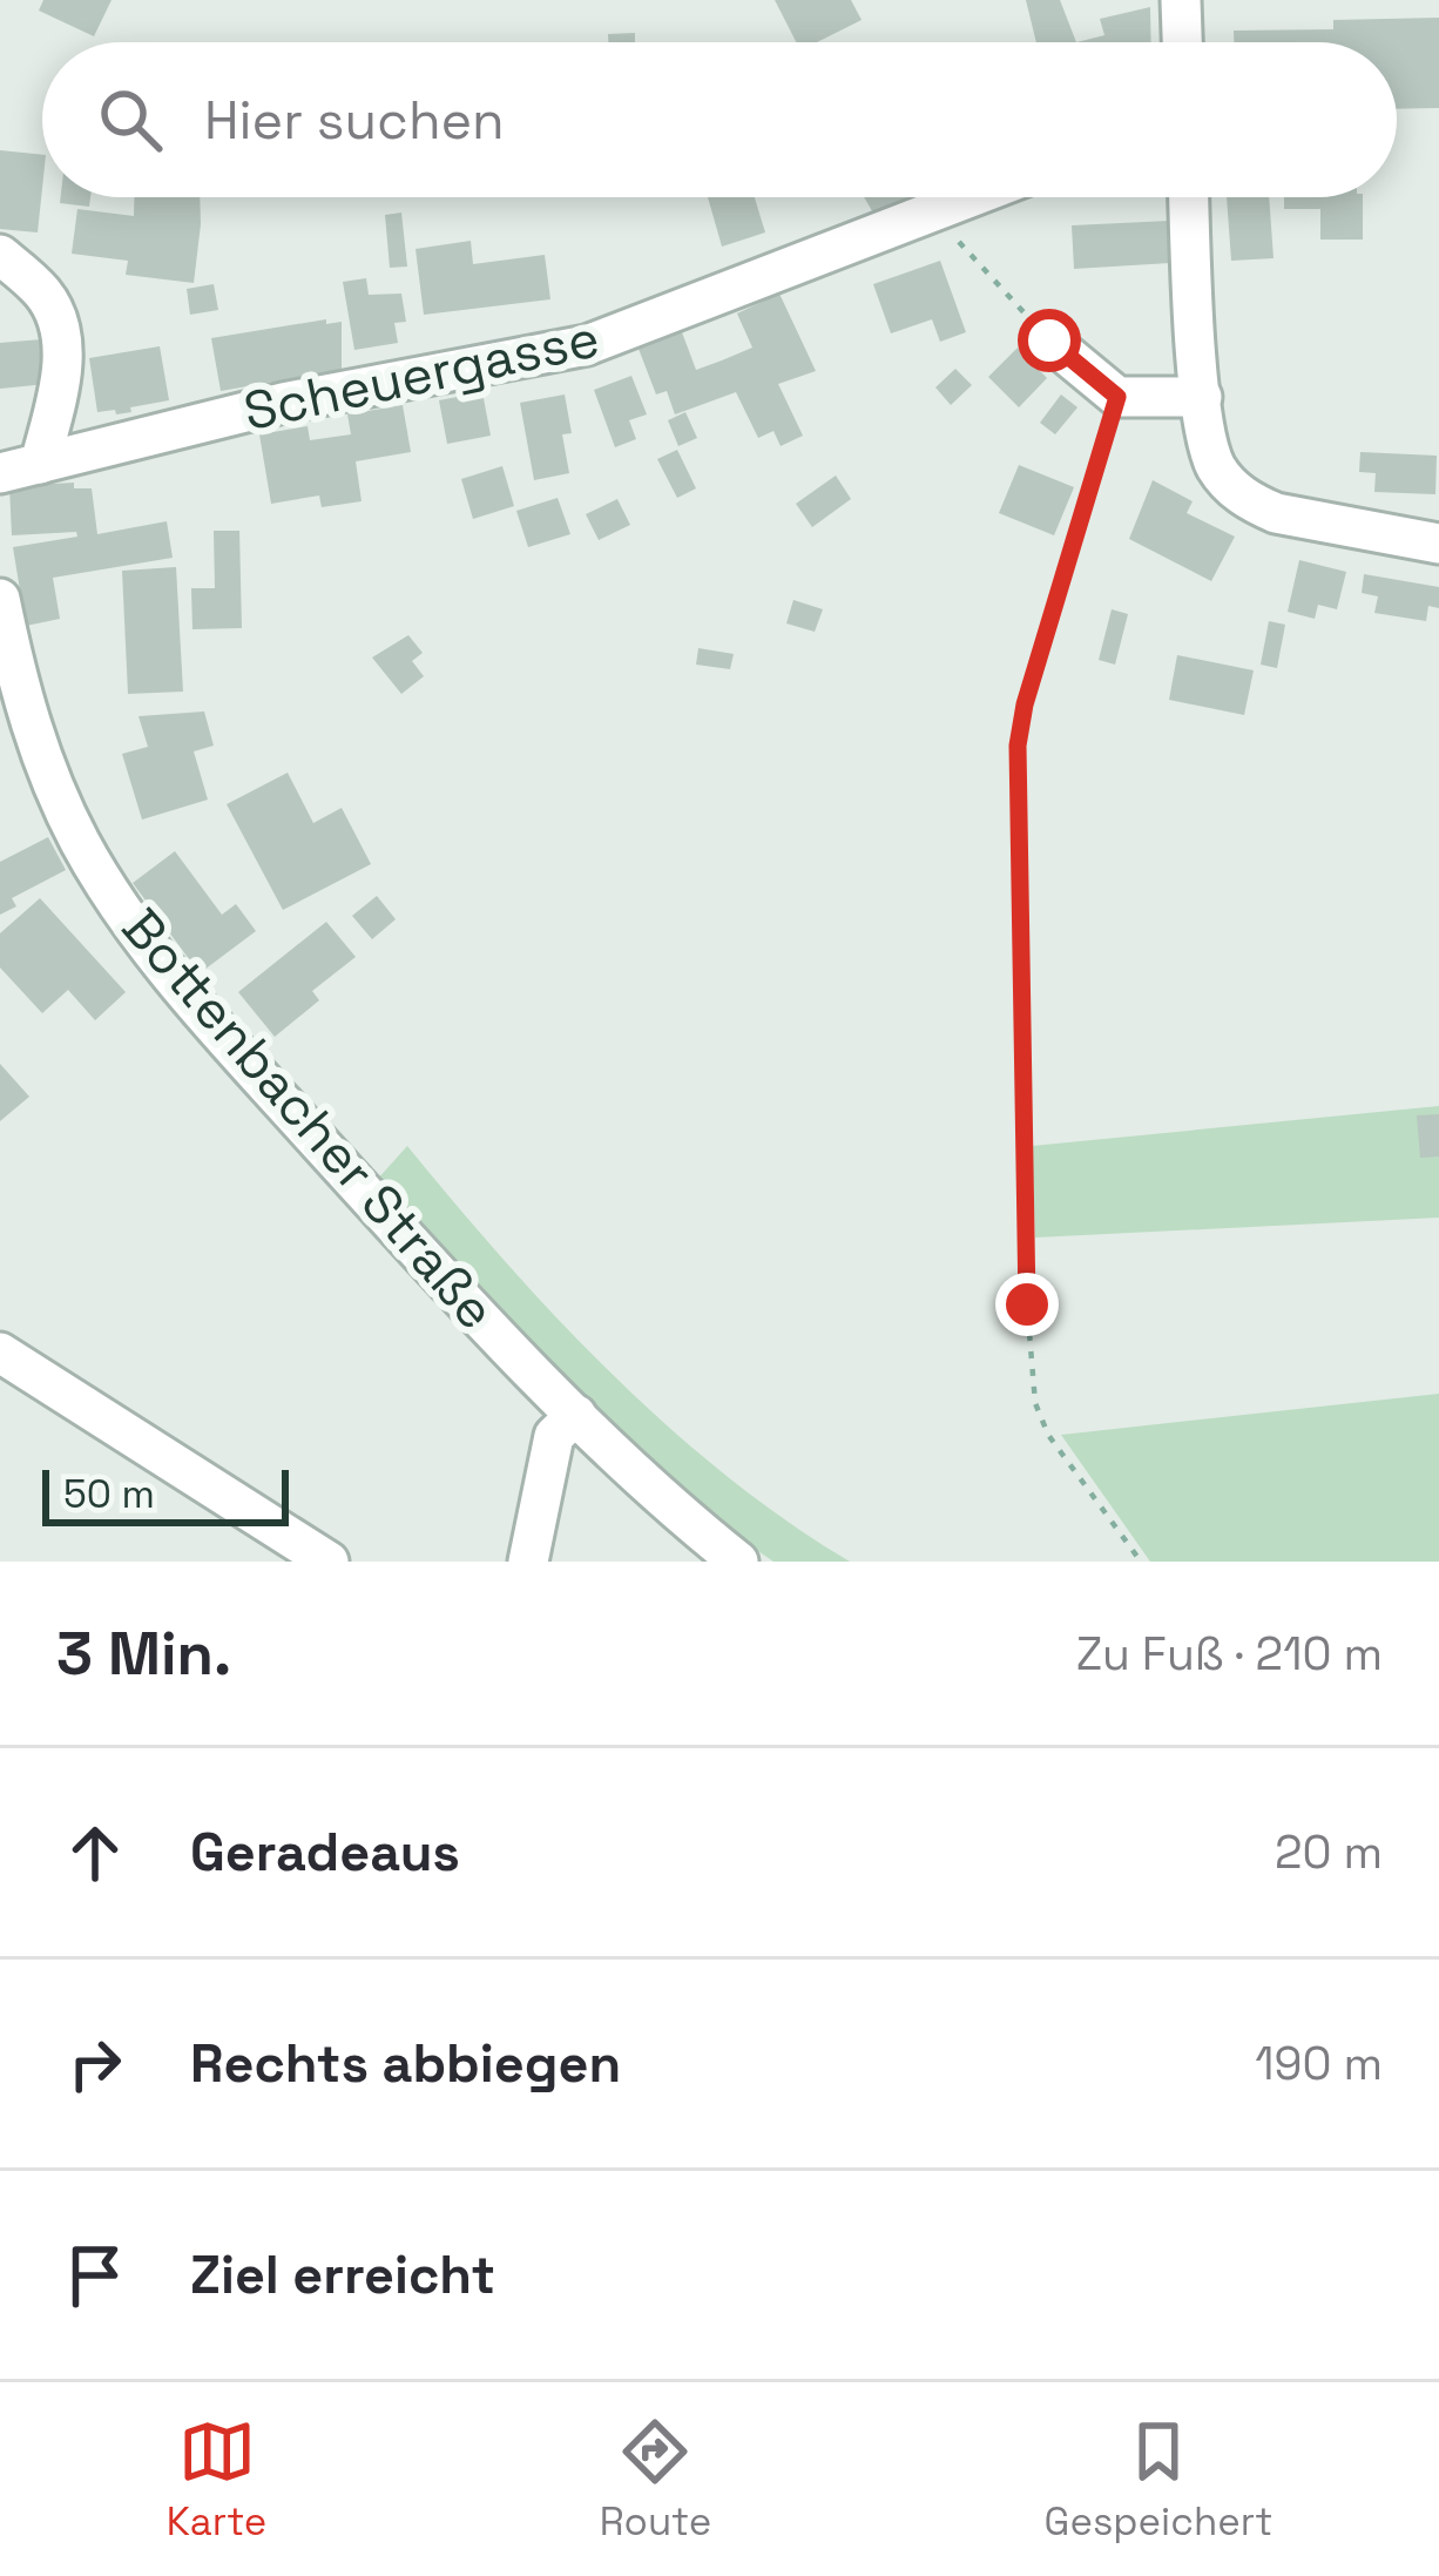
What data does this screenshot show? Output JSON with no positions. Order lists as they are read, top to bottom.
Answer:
{
  "streets": {
    "street": ["Scheuergasse", "Bottenbacher Straße"]
  },
  "scale_bar": "50 m",
  "page": {
    "search": "Hier suchen",
    "scale": "50 m",
    "heading": ["3 Min.", "Zu Fuß · 210 m"],
    "list": [
      ["Geradeaus", "20 m"],
      ["Rechts abbiegen", "190 m"],
      "Ziel erreicht"
    ],
    "nav": ["Karte", "Route", "Gespeichert"]
  }
}
